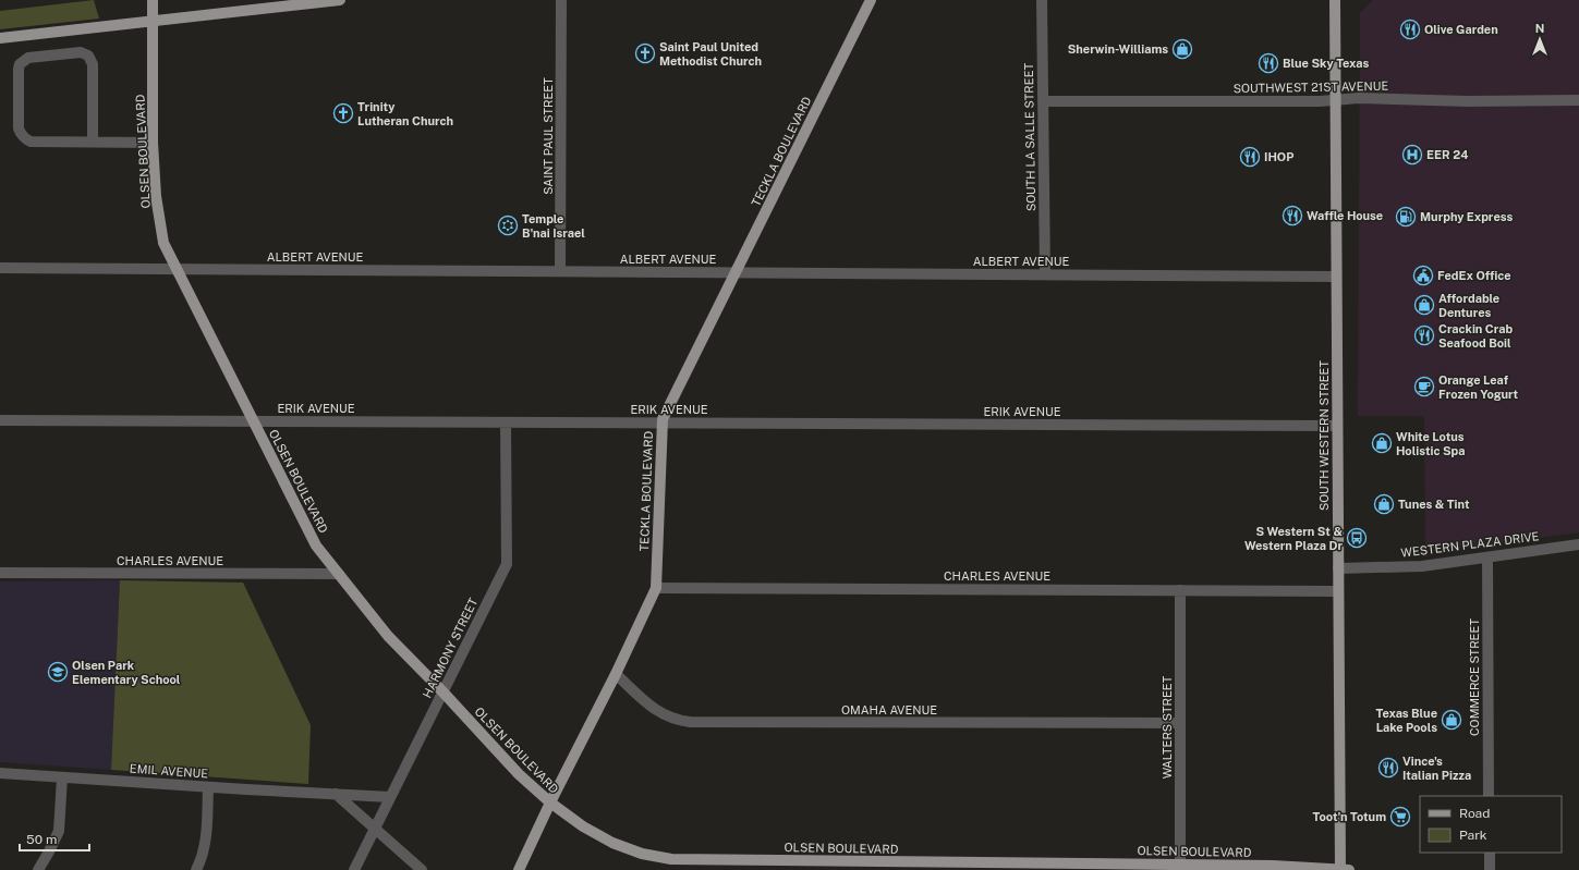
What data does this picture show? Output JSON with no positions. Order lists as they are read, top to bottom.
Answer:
{
  "streets": {
    "main road": ["OLSEN BOULEVARD", "TECKLA BOULEVARD", "SOUTH WESTERN STREET"],
    "street": [
      "SOUTHWEST 21ST AVENUE",
      "SAINT PAUL STREET",
      "SOUTH LA SALLE STREET",
      "ALBERT AVENUE",
      "ERIK AVENUE",
      "WESTERN PLAZA DRIVE",
      "CHARLES AVENUE",
      "HARMONY STREET",
      "COMMERCE STREET",
      "OMAHA AVENUE",
      "WALTERS STREET",
      "EMIL AVENUE"
    ]
  },
  "crossings": [
    ["SOUTHWEST 21ST AVENUE", "SOUTH LA SALLE STREET"],
    ["SOUTHWEST 21ST AVENUE", "SOUTH WESTERN STREET"],
    ["SAINT PAUL STREET", "ALBERT AVENUE"],
    ["SOUTH LA SALLE STREET", "ALBERT AVENUE"],
    ["OLSEN BOULEVARD", "TECKLA BOULEVARD"],
    ["OLSEN BOULEVARD", "ALBERT AVENUE"],
    ["OLSEN BOULEVARD", "ERIK AVENUE"],
    ["OLSEN BOULEVARD", "SOUTH WESTERN STREET"],
    ["OLSEN BOULEVARD", "CHARLES AVENUE"],
    ["OLSEN BOULEVARD", "HARMONY STREET"],
    ["OLSEN BOULEVARD", "WALTERS STREET"],
    ["TECKLA BOULEVARD", "ALBERT AVENUE"],
    ["TECKLA BOULEVARD", "ERIK AVENUE"],
    ["TECKLA BOULEVARD", "CHARLES AVENUE"],
    ["TECKLA BOULEVARD", "OMAHA AVENUE"],
    ["ALBERT AVENUE", "SOUTH WESTERN STREET"],
    ["ERIK AVENUE", "SOUTH WESTERN STREET"],
    ["ERIK AVENUE", "HARMONY STREET"],
    ["SOUTH WESTERN STREET", "WESTERN PLAZA DRIVE"],
    ["SOUTH WESTERN STREET", "CHARLES AVENUE"],
    ["WESTERN PLAZA DRIVE", "COMMERCE STREET"],
    ["CHARLES AVENUE", "WALTERS STREET"],
    ["HARMONY STREET", "EMIL AVENUE"],
    ["OMAHA AVENUE", "WALTERS STREET"]
  ],
  "places": {
    "restaurant": [
      "Olive Garden",
      "Blue Sky Texas",
      "IHOP",
      "Waffle House",
      "Crackin Crab Seafood Boil",
      "Vince's Italian Pizza"
    ],
    "shop": [
      "Sherwin-Williams",
      "Affordable Dentures",
      "White Lotus Holistic Spa",
      "Tunes & Tint",
      "Texas Blue Lake Pools"
    ],
    "church": ["Saint Paul United Methodist Church", "Trinity Lutheran Church"],
    "hospital": ["EER 24"],
    "fuel station": ["Murphy Express"],
    "synagogue": ["Temple B'nai Israel"],
    "public building": ["FedEx Office"],
    "cafe": ["Orange Leaf Frozen Yogurt"],
    "bus stop": ["S Western St & Western Plaza Dr"],
    "school or university": ["Olsen Park Elementary School"],
    "supermarket": ["Toot'n Totum"]
  },
  "legend": ["Road", "Park"],
  "scale_bar": "50 m",
  "north": "top"
}
